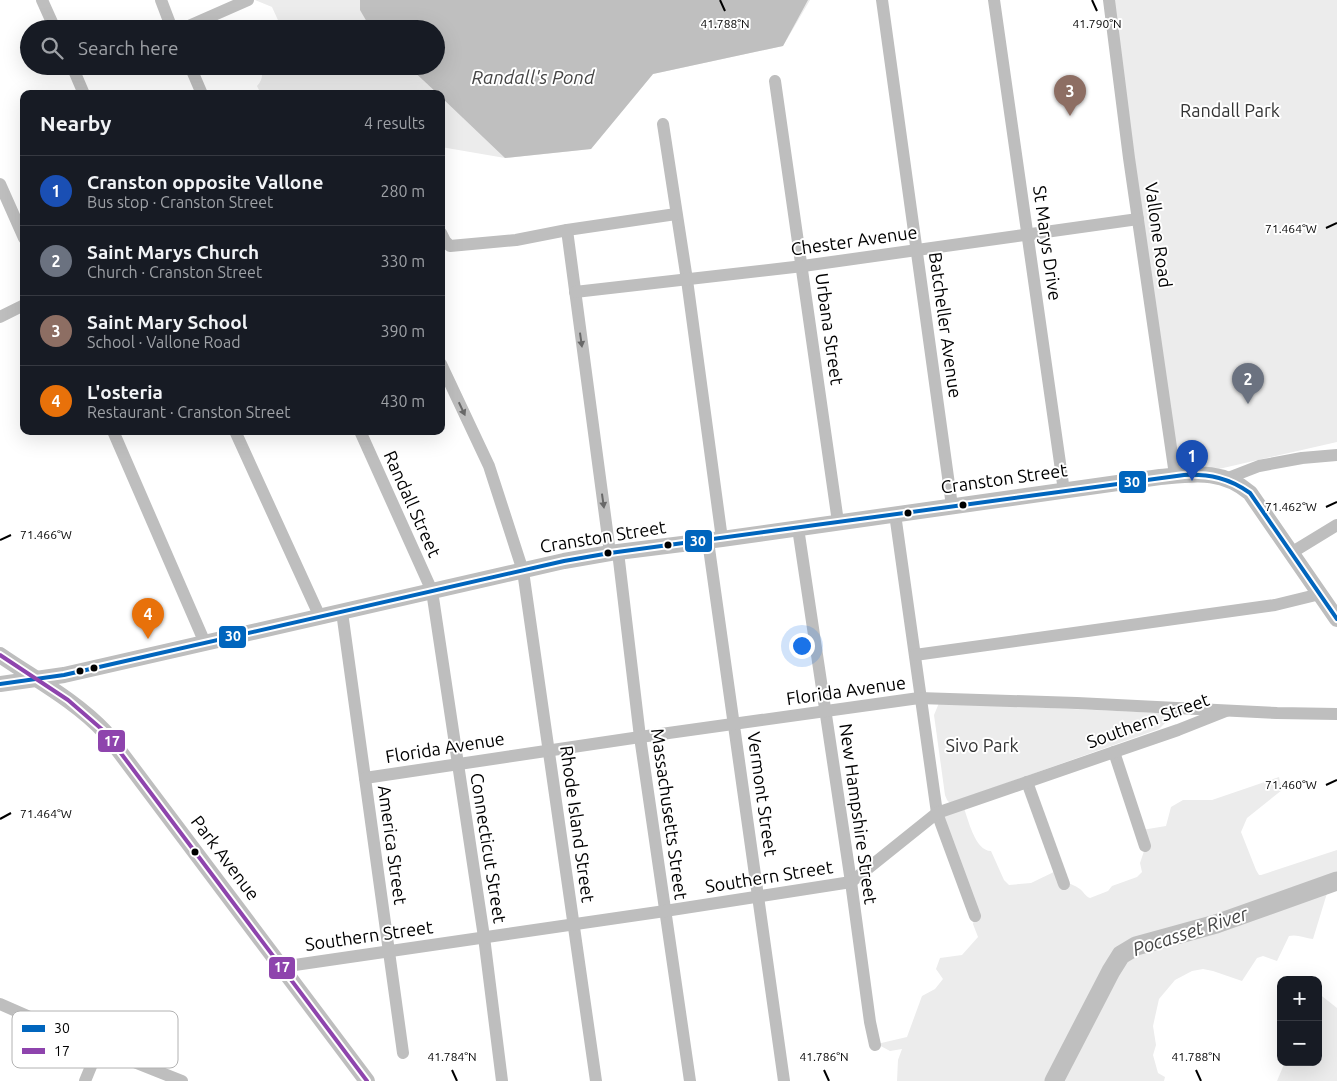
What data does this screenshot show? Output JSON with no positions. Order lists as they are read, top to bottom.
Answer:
{
  "streets": {
    "main road": ["Cranston Street", "Park Avenue"],
    "street": [
      "Vallone Road",
      "Chester Avenue",
      "St Marys Drive",
      "Batcheller Avenue",
      "Urbana Street",
      "Randall Street",
      "Florida Avenue",
      "Southern Street",
      "Vermont Street",
      "Massachusetts Street",
      "New Hampshire Street",
      "Rhode Island Street",
      "America Street",
      "Connecticut Street"
    ]
  },
  "crossings": [
    ["Vallone Road", "Chester Avenue"],
    ["Vallone Road", "Cranston Street"],
    ["Chester Avenue", "St Marys Drive"],
    ["Chester Avenue", "Batcheller Avenue"],
    ["Chester Avenue", "Urbana Street"],
    ["Chester Avenue", "Vermont Street"],
    ["Chester Avenue", "Massachusetts Street"],
    ["St Marys Drive", "Cranston Street"],
    ["Batcheller Avenue", "Cranston Street"],
    ["Urbana Street", "Cranston Street"],
    ["Cranston Street", "Randall Street"],
    ["Cranston Street", "Vermont Street"],
    ["Cranston Street", "Massachusetts Street"],
    ["Cranston Street", "New Hampshire Street"],
    ["Cranston Street", "Rhode Island Street"],
    ["Cranston Street", "America Street"],
    ["Cranston Street", "Connecticut Street"],
    ["Cranston Street", "Park Avenue"],
    ["Randall Street", "Connecticut Street"],
    ["Florida Avenue", "Southern Street"],
    ["Florida Avenue", "Vermont Street"],
    ["Florida Avenue", "Massachusetts Street"],
    ["Florida Avenue", "New Hampshire Street"],
    ["Florida Avenue", "Rhode Island Street"],
    ["Florida Avenue", "America Street"],
    ["Florida Avenue", "Connecticut Street"],
    ["Southern Street", "Vermont Street"],
    ["Southern Street", "Massachusetts Street"],
    ["Southern Street", "New Hampshire Street"],
    ["Southern Street", "Rhode Island Street"],
    ["Southern Street", "America Street"],
    ["Southern Street", "Connecticut Street"],
    ["Southern Street", "Park Avenue"]
  ],
  "water": ["Randall's Pond", "Pocasset River"],
  "parks": ["Randall Park", "Sivo Park"],
  "lines": ["transit line 30", "transit line 17"],
  "legend": ["30", "17"],
  "page": {
    "search": "Search here",
    "pins": [
      "3",
      "2",
      "1",
      "4"
    ],
    "heading": ["Nearby", "4 results"],
    "list": [
      {
        "mark": "1",
        "name": "Cranston opposite Vallone",
        "note": "Bus stop · Cranston Street",
        "value": "280 m"
      },
      {
        "mark": "2",
        "name": "Saint Marys Church",
        "note": "Church · Cranston Street",
        "value": "330 m"
      },
      {
        "mark": "3",
        "name": "Saint Mary School",
        "note": "School · Vallone Road",
        "value": "390 m"
      },
      {
        "mark": "4",
        "name": "L'osteria",
        "note": "Restaurant · Cranston Street",
        "value": "430 m"
      }
    ],
    "map_buttons": ["+", "−"]
  },
  "coordinates": [
    "41.788°N",
    "41.790°N",
    "71.464°W",
    "71.462°W",
    "71.466°W",
    "71.460°W",
    "41.784°N",
    "41.786°N"
  ]
}
